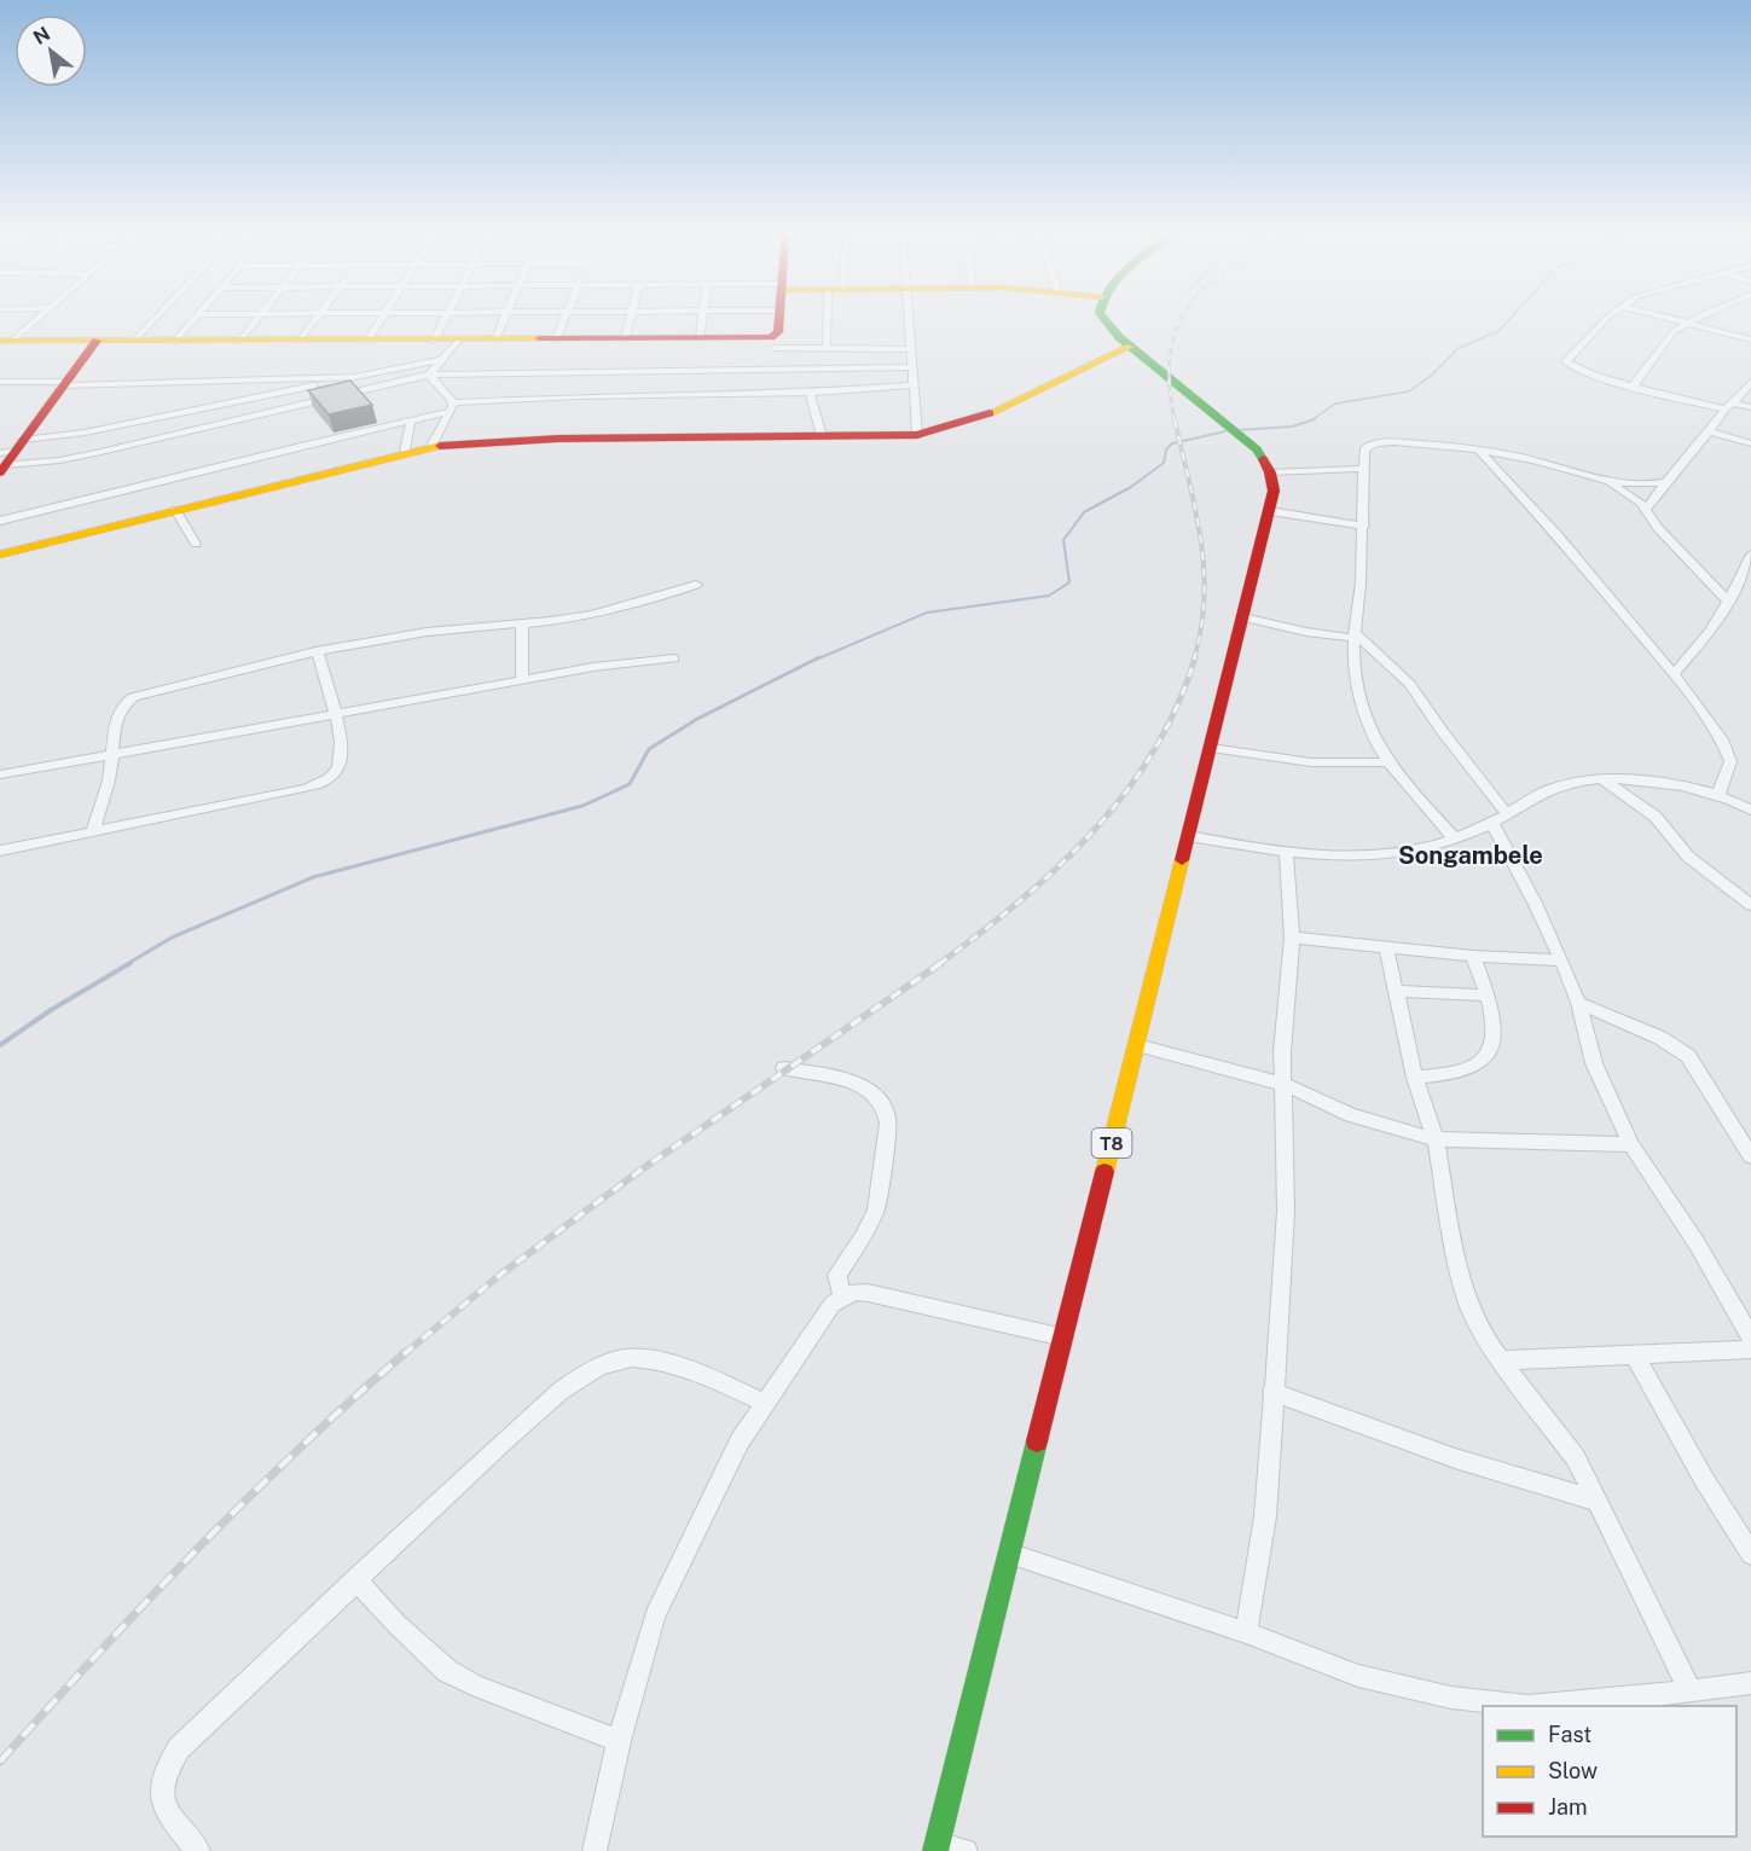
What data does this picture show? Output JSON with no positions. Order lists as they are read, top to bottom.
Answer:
{
  "streets": {
    "main road": ["T8"]
  },
  "districts": ["Songambele"],
  "legend": ["Fast", "Slow", "Jam"],
  "north": "top left"
}
